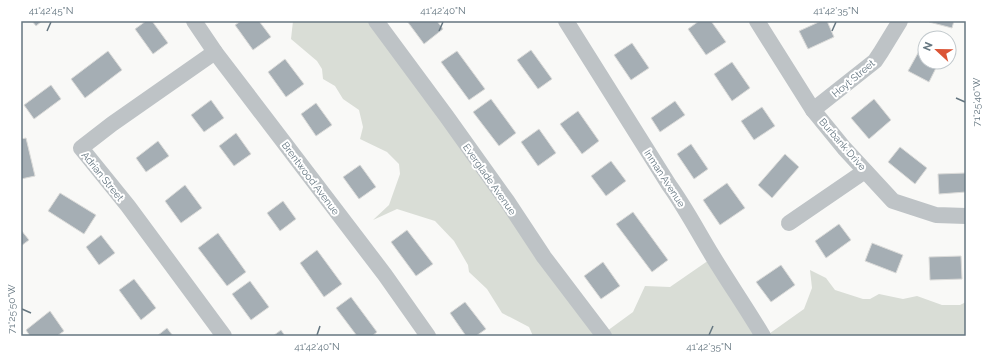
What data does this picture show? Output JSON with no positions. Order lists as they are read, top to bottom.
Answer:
{
  "streets": {
    "street": [
      "Hoyt Street",
      "Burbank Drive",
      "Adrian Street",
      "Brentwood Avenue",
      "Inman Avenue",
      "Everglade Avenue"
    ]
  },
  "crossings": [
    ["Hoyt Street", "Burbank Drive"],
    ["Adrian Street", "Brentwood Avenue"]
  ],
  "north": "left",
  "coordinates": [
    "41°42'45\"N",
    "41°42'40\"N",
    "41°42'35\"N",
    "71°25'40\"W",
    "71°25'50\"W"
  ]
}
